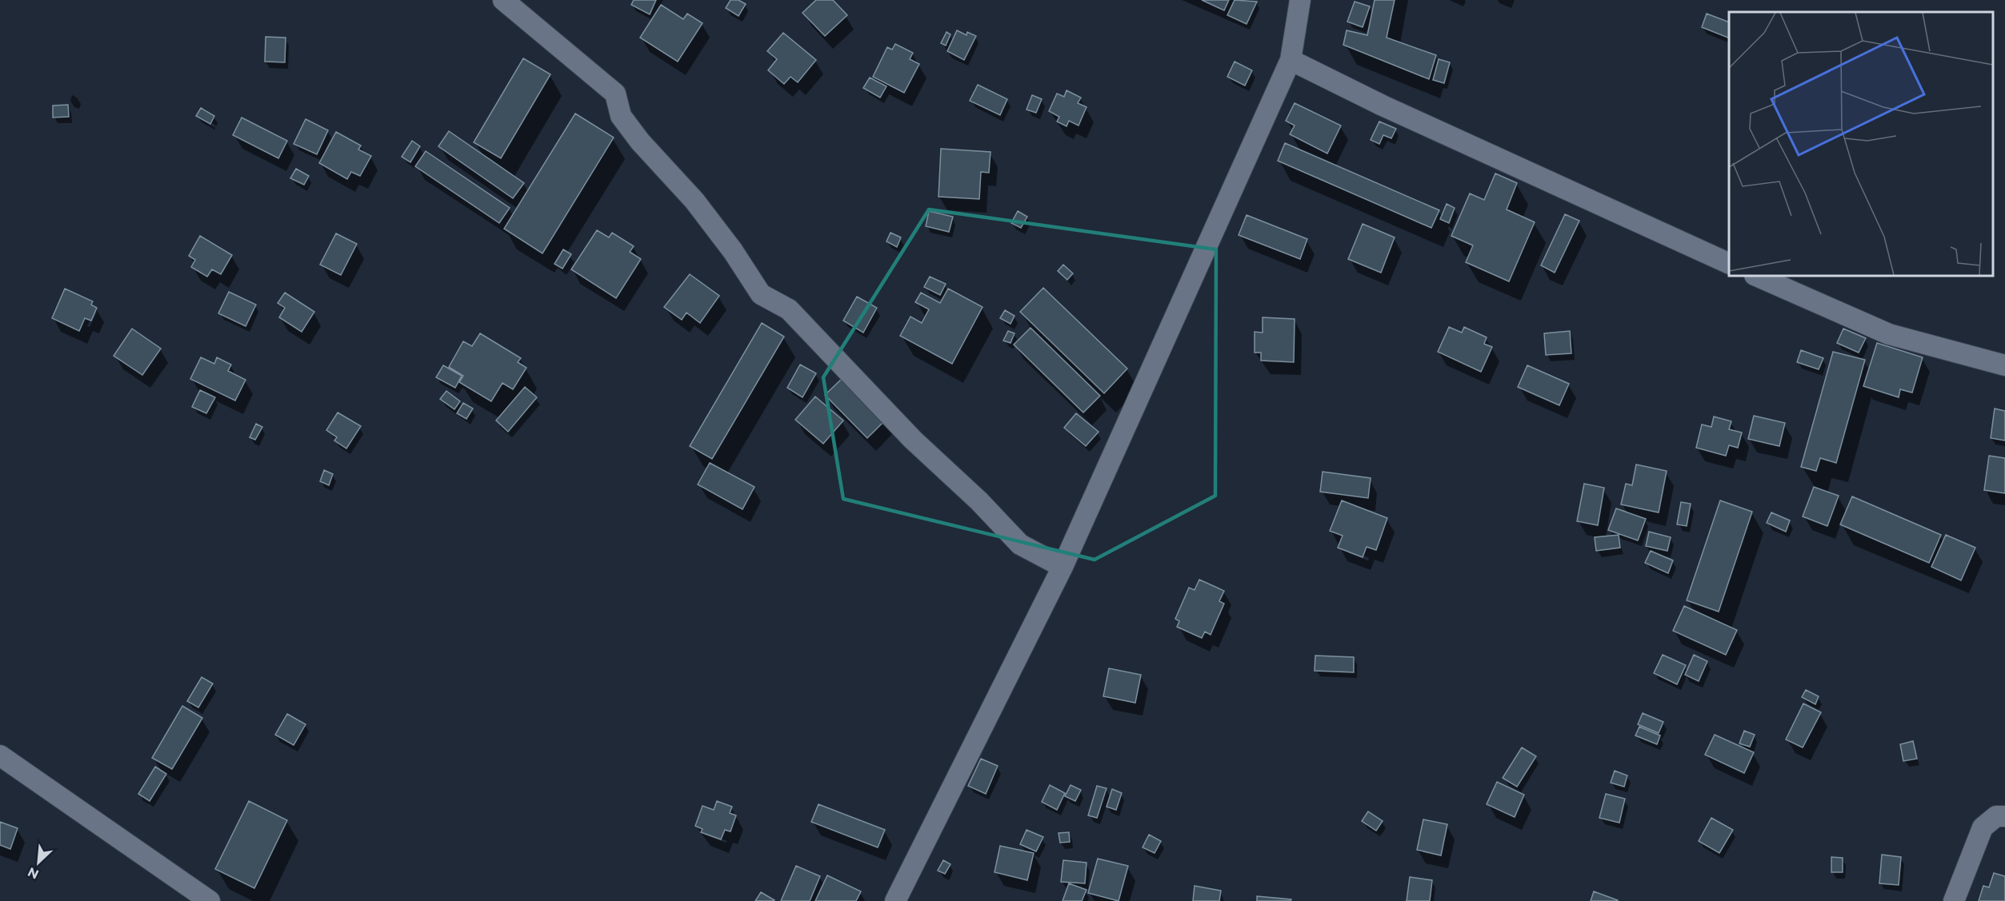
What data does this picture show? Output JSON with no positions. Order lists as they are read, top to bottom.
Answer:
{
  "north": "bottom left"
}
